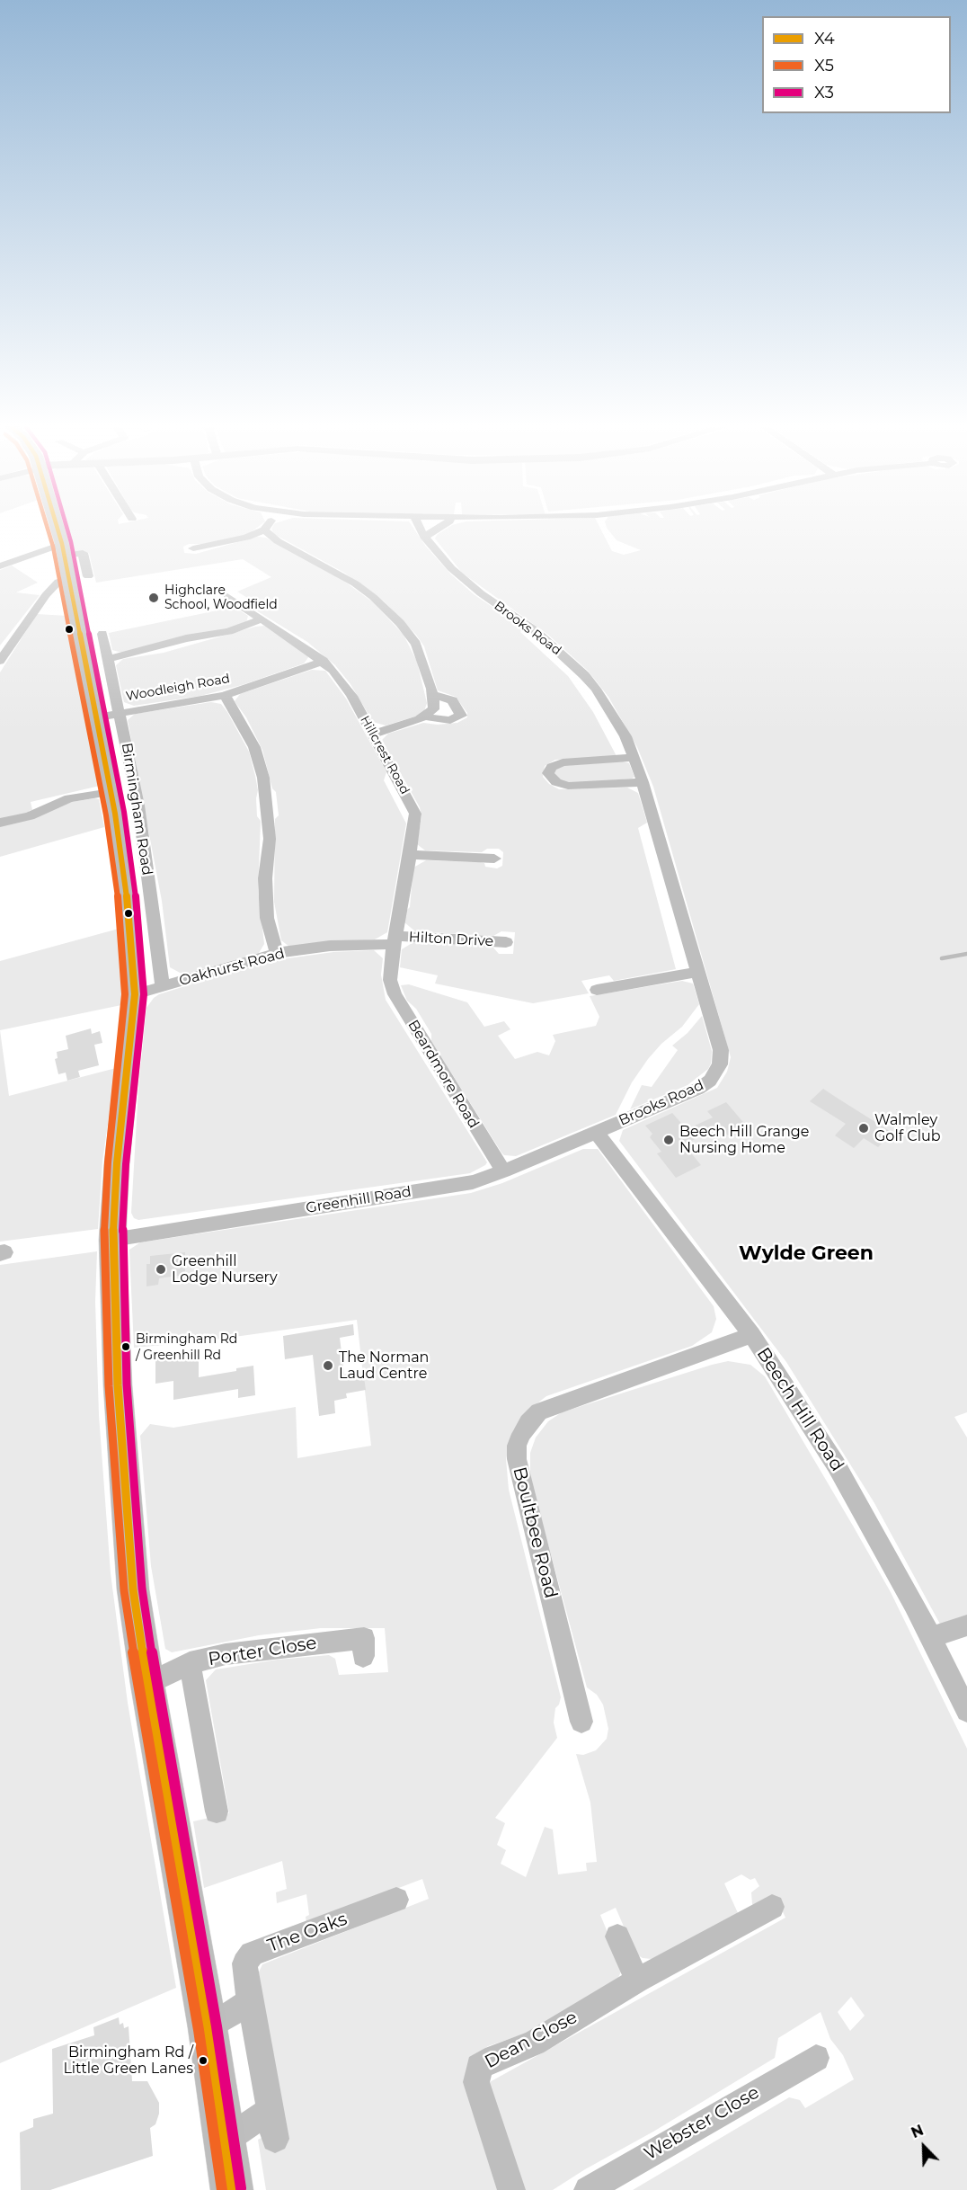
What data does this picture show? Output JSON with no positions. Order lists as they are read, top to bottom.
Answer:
{
  "streets": {
    "main road": ["Birmingham Road"],
    "street": [
      "Brooks Road",
      "Woodleigh Road",
      "Hillcrest Road",
      "Hilton Drive",
      "Oakhurst Road",
      "Beardmore Road",
      "Greenhill Road",
      "Beech Hill Road",
      "Boultbee Road",
      "Porter Close",
      "The Oaks",
      "Dean Close",
      "Webster Close"
    ]
  },
  "crossings": [
    ["Brooks Road", "Greenhill Road"],
    ["Brooks Road", "Beech Hill Road"],
    ["Woodleigh Road", "Hillcrest Road"],
    ["Woodleigh Road", "Birmingham Road"],
    ["Hillcrest Road", "Hilton Drive"],
    ["Hillcrest Road", "Oakhurst Road"],
    ["Hillcrest Road", "Beardmore Road"],
    ["Birmingham Road", "Oakhurst Road"],
    ["Birmingham Road", "Greenhill Road"],
    ["Birmingham Road", "Porter Close"],
    ["Hilton Drive", "Oakhurst Road"],
    ["Beardmore Road", "Greenhill Road"],
    ["Greenhill Road", "Beech Hill Road"],
    ["Beech Hill Road", "Boultbee Road"]
  ],
  "districts": ["Wylde Green"],
  "places": [
    "Highclare School, Woodfield",
    "Walmley Golf Club",
    "Beech Hill Grange Nursing Home",
    "Greenhill Lodge Nursery",
    "Birmingham Rd / Greenhill Rd",
    "The Norman Laud Centre",
    "Birmingham Rd / Little Green Lanes"
  ],
  "lines": ["transit line X4", "transit line X5", "transit line X3"],
  "legend": ["X4", "X5", "X3"],
  "north": "top left"
}
